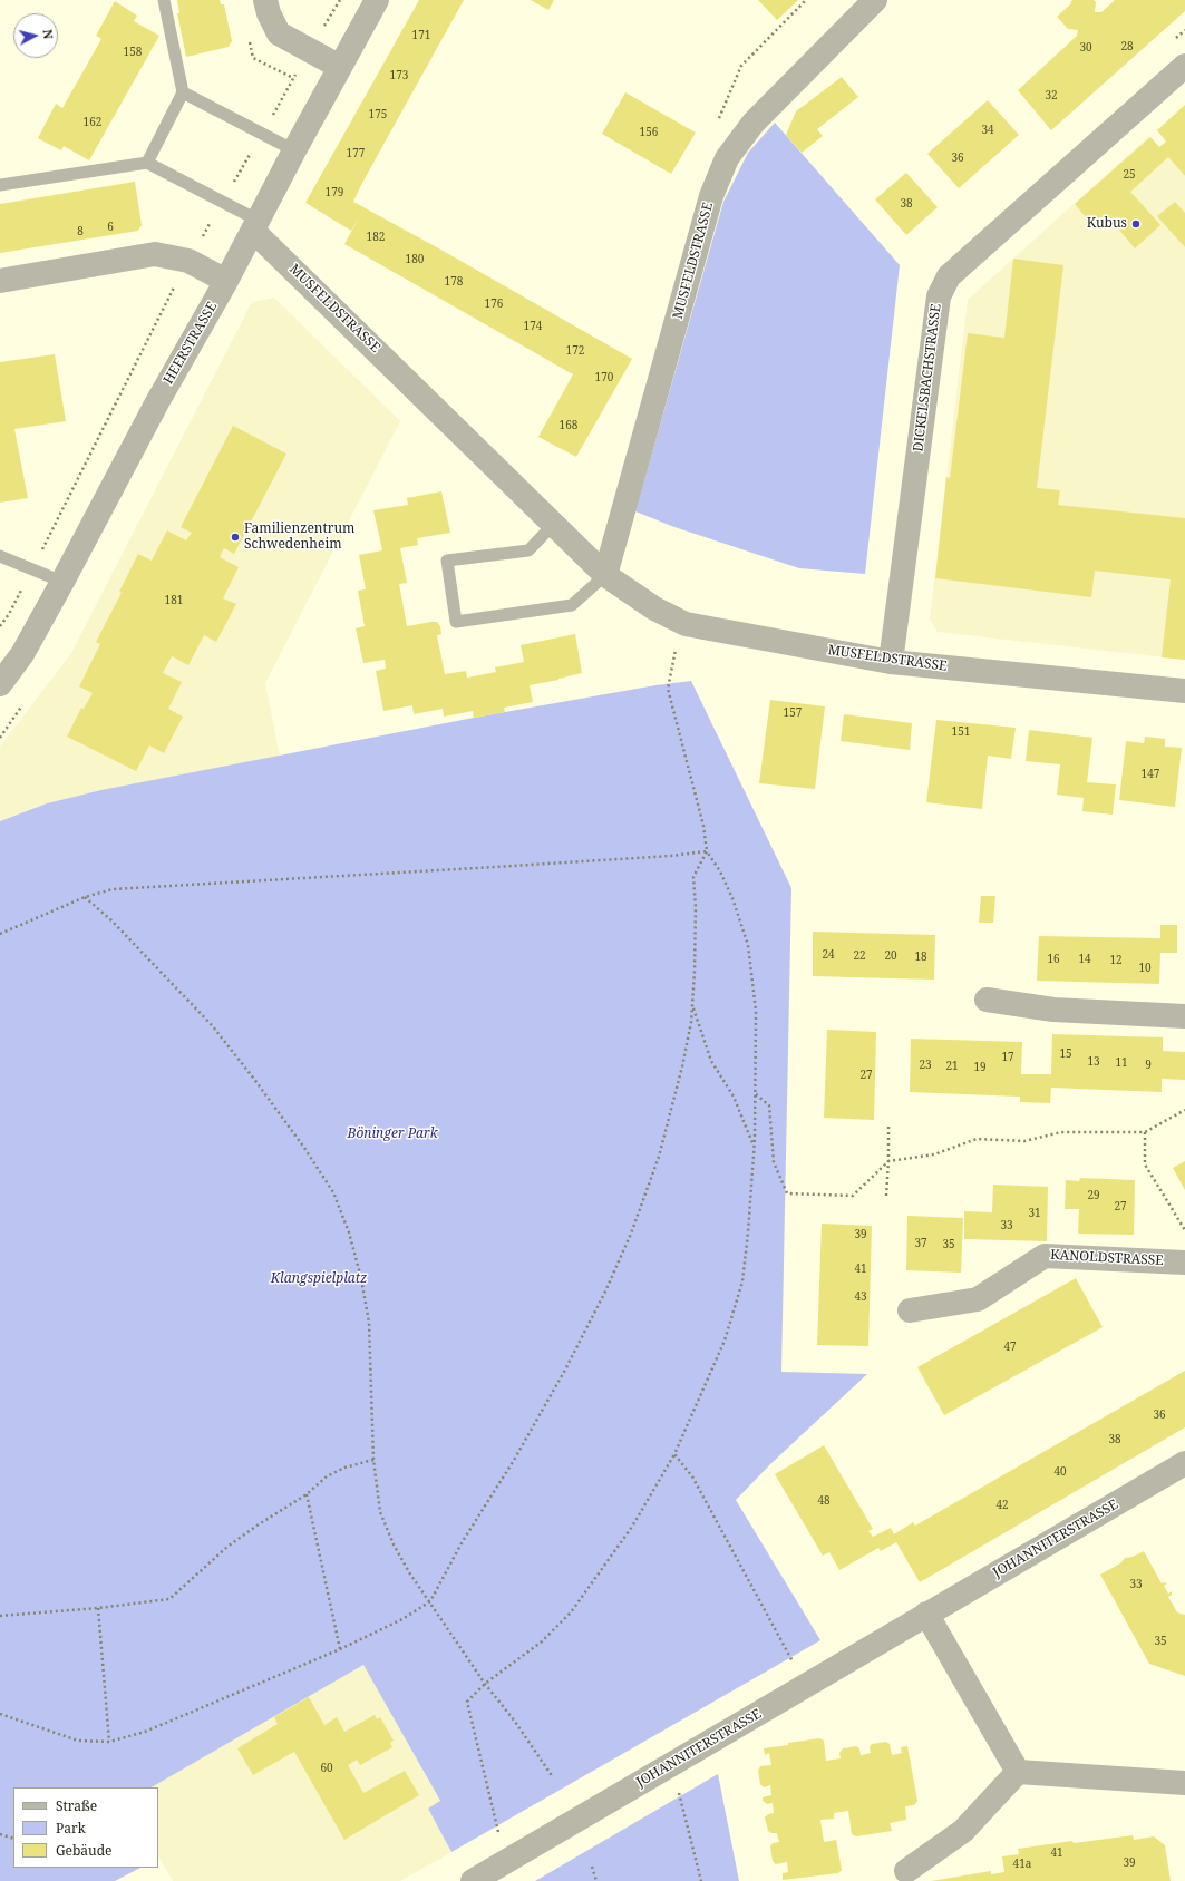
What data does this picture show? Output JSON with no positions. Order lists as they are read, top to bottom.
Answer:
{
  "streets": {
    "street": [
      "MUSFELDSTRASSE",
      "HEERSTRASSE",
      "DICKELSBACHSTRASSE",
      "KANOLDSTRASSE",
      "JOHANNITERSTRASSE"
    ]
  },
  "crossings": [
    ["MUSFELDSTRASSE", "HEERSTRASSE"],
    ["MUSFELDSTRASSE", "DICKELSBACHSTRASSE"]
  ],
  "parks": ["Böninger Park", "Klangspielplatz"],
  "places": ["Kubus", "Familienzentrum Schwedenheim"],
  "house_numbers": [
    "171",
    "28",
    "30",
    "158",
    "173",
    "32",
    "175",
    "162",
    "34",
    "156",
    "177",
    "36",
    "25",
    "179",
    "38",
    "6",
    "8",
    "182",
    "180",
    "178",
    "176",
    "174",
    "172",
    "170",
    "168",
    "181",
    "157",
    "151",
    "147",
    "24",
    "22",
    "20",
    "18",
    "16",
    "14",
    "12",
    "10",
    "15",
    "17",
    "13",
    "11",
    "23",
    "9",
    "21",
    "19",
    "27",
    "29",
    "27",
    "31",
    "33",
    "39",
    "37",
    "35",
    "41",
    "43",
    "47",
    "36",
    "38",
    "40",
    "48",
    "42",
    "33",
    "35",
    "60",
    "41",
    "39",
    "41a"
  ],
  "legend": ["Straße", "Park", "Gebäude"],
  "north": "right"
}
